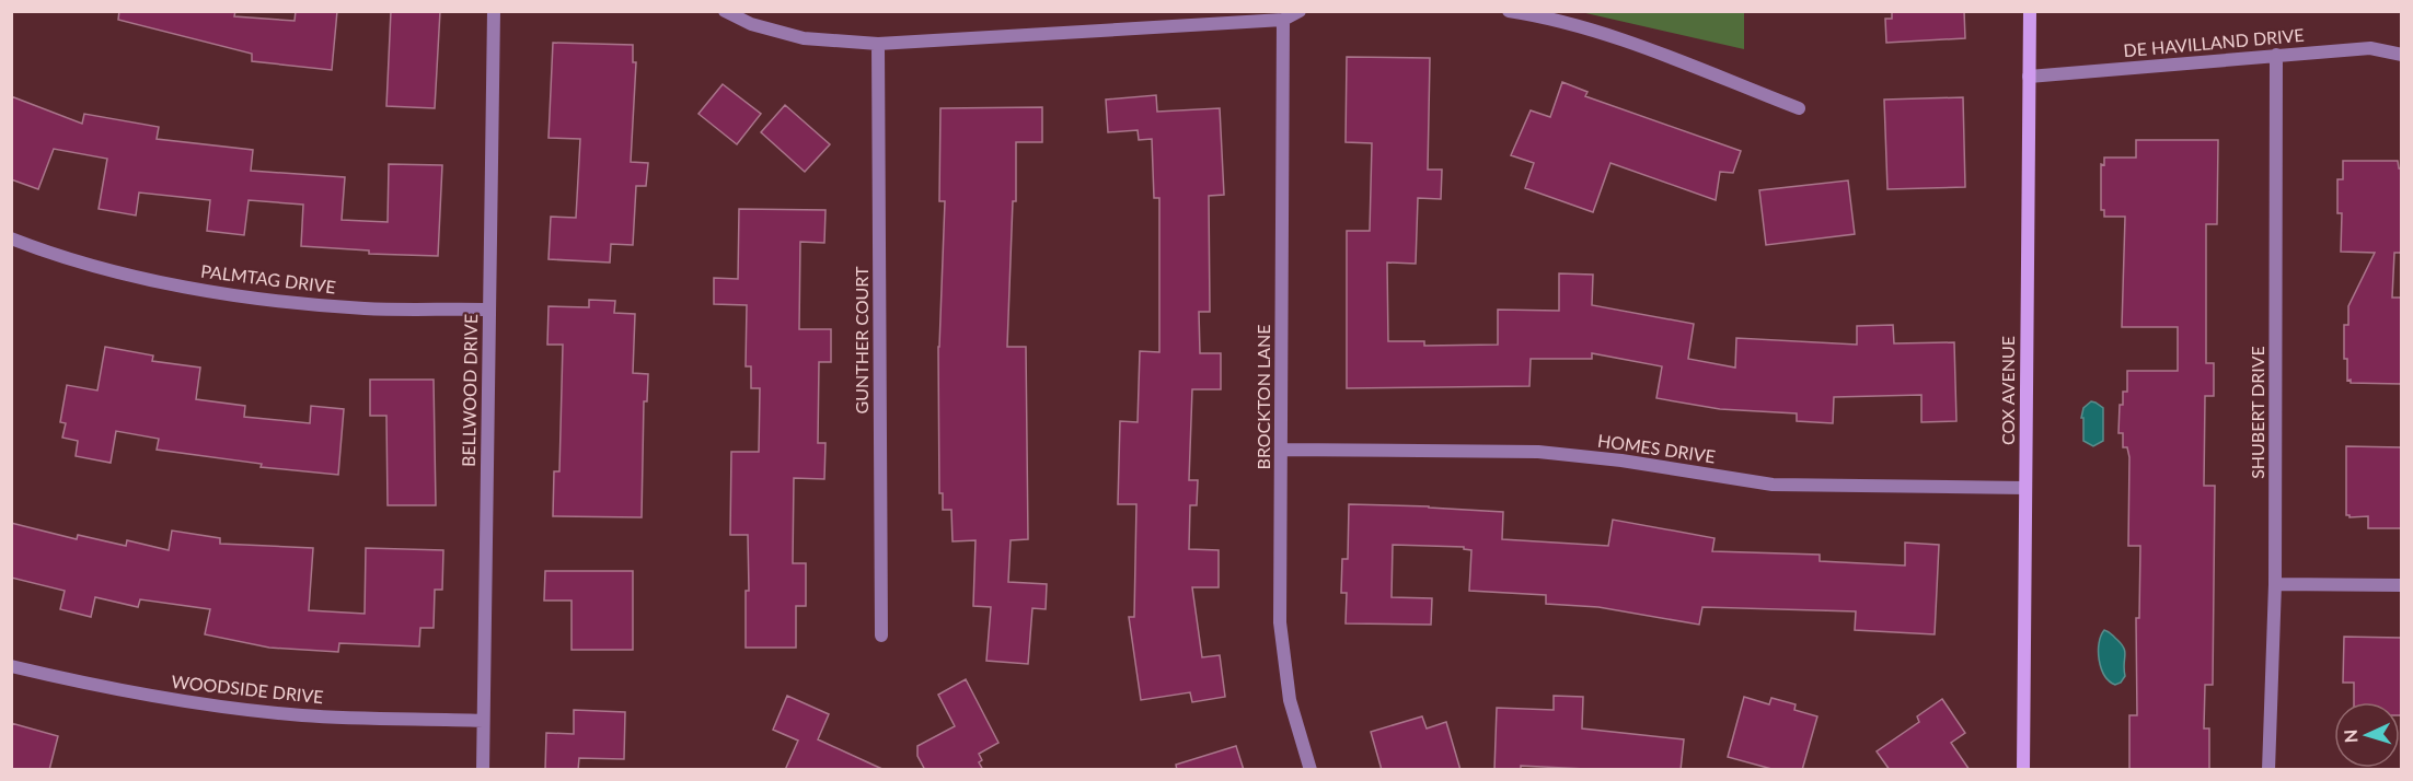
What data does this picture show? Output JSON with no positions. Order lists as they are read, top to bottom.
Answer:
{
  "streets": {
    "main road": ["COX AVENUE"],
    "street": [
      "DE HAVILLAND DRIVE",
      "PALMTAG DRIVE",
      "GUNTHER COURT",
      "BELLWOOD DRIVE",
      "BROCKTON LANE",
      "SHUBERT DRIVE",
      "HOMES DRIVE",
      "WOODSIDE DRIVE"
    ]
  },
  "crossings": [
    ["DE HAVILLAND DRIVE", "COX AVENUE"],
    ["DE HAVILLAND DRIVE", "SHUBERT DRIVE"],
    ["PALMTAG DRIVE", "BELLWOOD DRIVE"],
    ["BELLWOOD DRIVE", "WOODSIDE DRIVE"],
    ["COX AVENUE", "HOMES DRIVE"],
    ["BROCKTON LANE", "HOMES DRIVE"]
  ],
  "north": "left"
}
